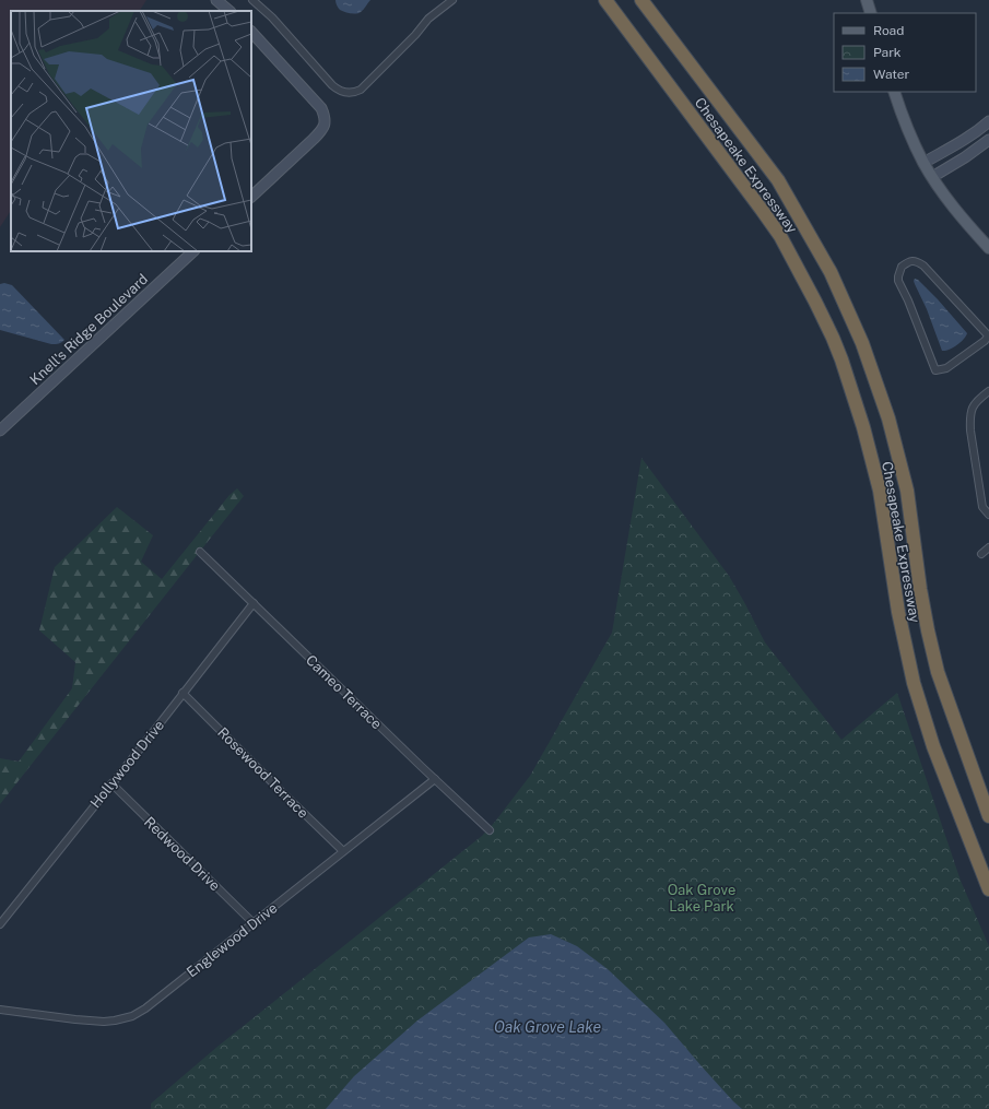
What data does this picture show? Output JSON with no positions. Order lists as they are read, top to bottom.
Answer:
{
  "streets": {
    "highway": ["Chesapeake Expressway"],
    "street": [
      "Knell's Ridge Boulevard",
      "Cameo Terrace",
      "Hollywood Drive",
      "Rosewood Terrace",
      "Redwood Drive",
      "Englewood Drive"
    ]
  },
  "crossings": [
    ["Cameo Terrace", "Hollywood Drive"],
    ["Cameo Terrace", "Englewood Drive"],
    ["Hollywood Drive", "Rosewood Terrace"],
    ["Hollywood Drive", "Redwood Drive"],
    ["Rosewood Terrace", "Englewood Drive"],
    ["Redwood Drive", "Englewood Drive"]
  ],
  "water": ["Oak Grove Lake"],
  "parks": ["Oak Grove Lake Park"],
  "legend": ["Road", "Park", "Water"]
}
